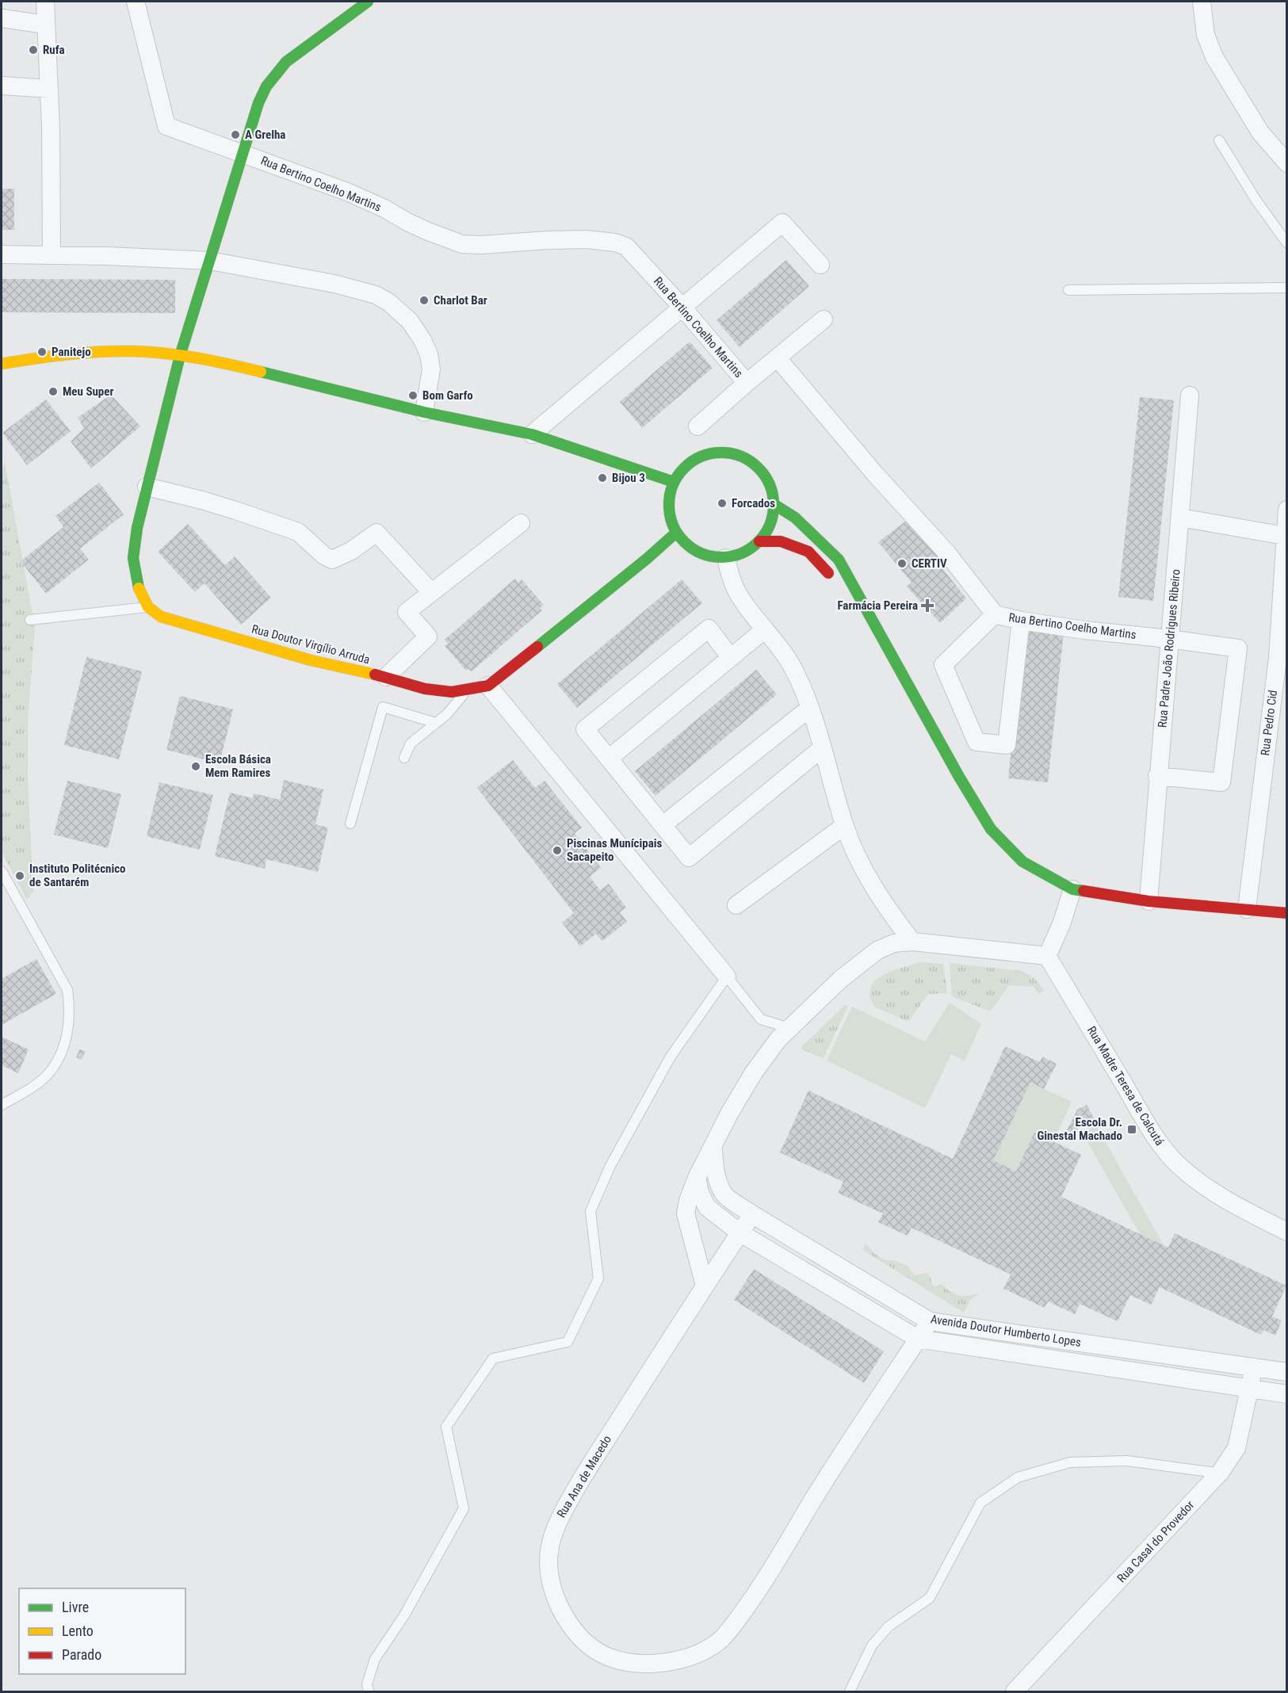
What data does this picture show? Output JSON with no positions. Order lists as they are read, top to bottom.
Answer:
{
  "streets": {
    "main road": ["Rua Doutor Virgílio Arruda"],
    "street": [
      "Rua Bertino Coelho Martins",
      "Rua Padre João Rodrigues Ribeiro",
      "Rua Pedro Cid",
      "Rua Madre Teresa de Calcutá",
      "Avenida Doutor Humberto Lopes",
      "Rua Ana de Macedo",
      "Rua Casal do Provedor"
    ]
  },
  "crossings": [
    ["Rua Bertino Coelho Martins", "Rua Padre João Rodrigues Ribeiro"],
    ["Avenida Doutor Humberto Lopes", "Rua Ana de Macedo"],
    ["Avenida Doutor Humberto Lopes", "Rua Casal do Provedor"]
  ],
  "places": {
    "other": [
      "Rufa",
      "A Grelha",
      "Charlot Bar",
      "Panitejo",
      "Meu Super",
      "Bom Garfo",
      "Bijou 3",
      "Forcados",
      "CERTIV",
      "Escola Básica Mem Ramires",
      "Piscinas Munícipais Sacapeito",
      "Instituto Politécnico de Santarém"
    ],
    "health": ["Farmácia Pereira"],
    "transit": ["Escola Dr. Ginestal Machado"]
  },
  "legend": ["Livre", "Lento", "Parado"]
}
